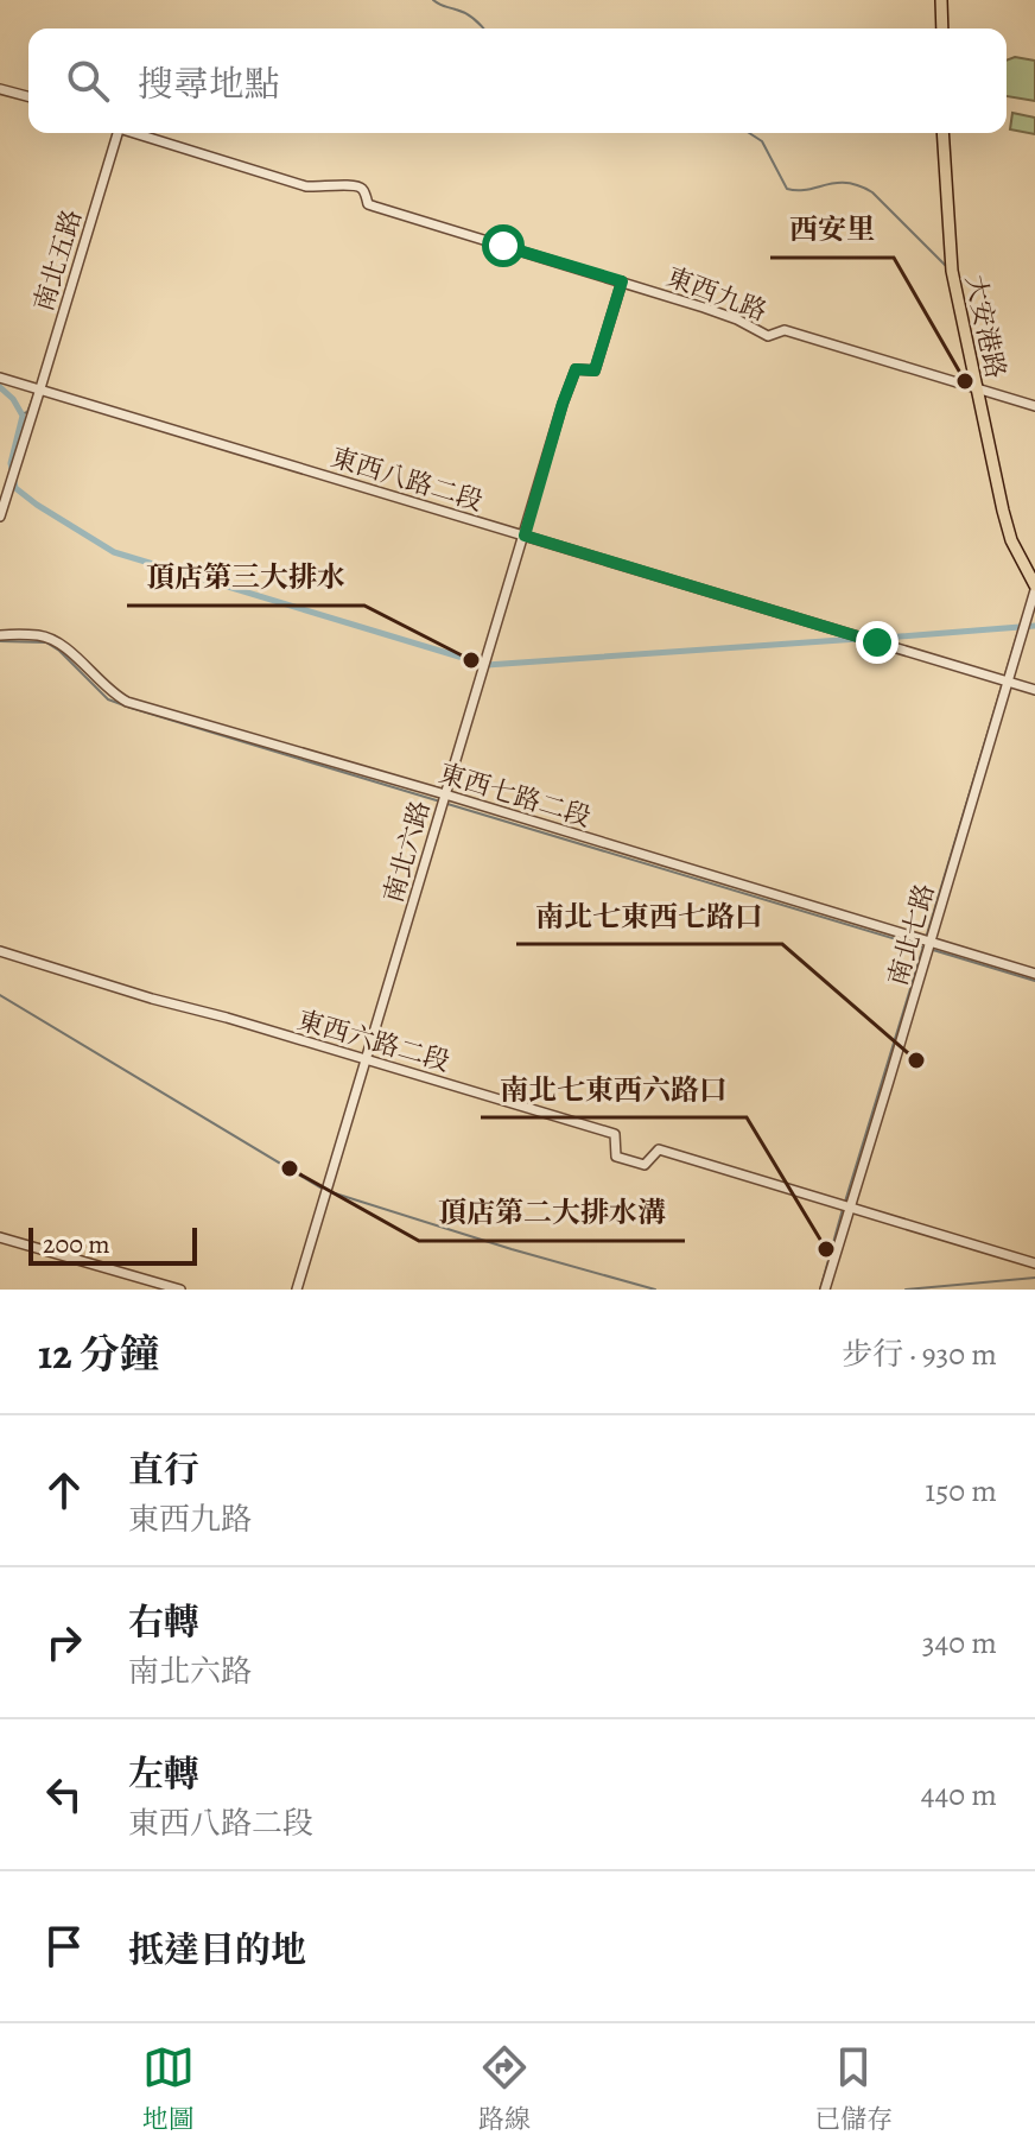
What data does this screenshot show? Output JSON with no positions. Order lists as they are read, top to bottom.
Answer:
{
  "streets": {
    "main road": ["大安港路"],
    "street": [
      "南北五路",
      "東西九路",
      "東西八路二段",
      "東西七路二段",
      "南北六路",
      "南北七路",
      "東西六路二段"
    ]
  },
  "crossings": [
    ["南北五路", "東西八路二段"],
    ["東西九路", "大安港路"],
    ["東西九路", "南北六路"],
    ["大安港路", "南北七路"],
    ["東西八路二段", "南北六路"],
    ["東西八路二段", "南北七路"],
    ["東西七路二段", "南北六路"],
    ["東西七路二段", "南北七路"],
    ["南北六路", "東西六路二段"],
    ["南北七路", "東西六路二段"]
  ],
  "places": [
    "西安里",
    "頂店第三大排水",
    "南北七東西七路口",
    "頂店第二大排水溝",
    "南北七東西六路口"
  ],
  "scale_bar": "200 m",
  "page": {
    "search": "搜尋地點",
    "scale": "200 m",
    "heading": ["12 分鐘", "步行 · 930 m"],
    "list": [
      ["直行", "東西九路", "150 m"],
      ["右轉", "南北六路", "340 m"],
      ["左轉", "東西八路二段", "440 m"],
      "抵達目的地"
    ],
    "nav": ["地圖", "路線", "已儲存"]
  }
}
